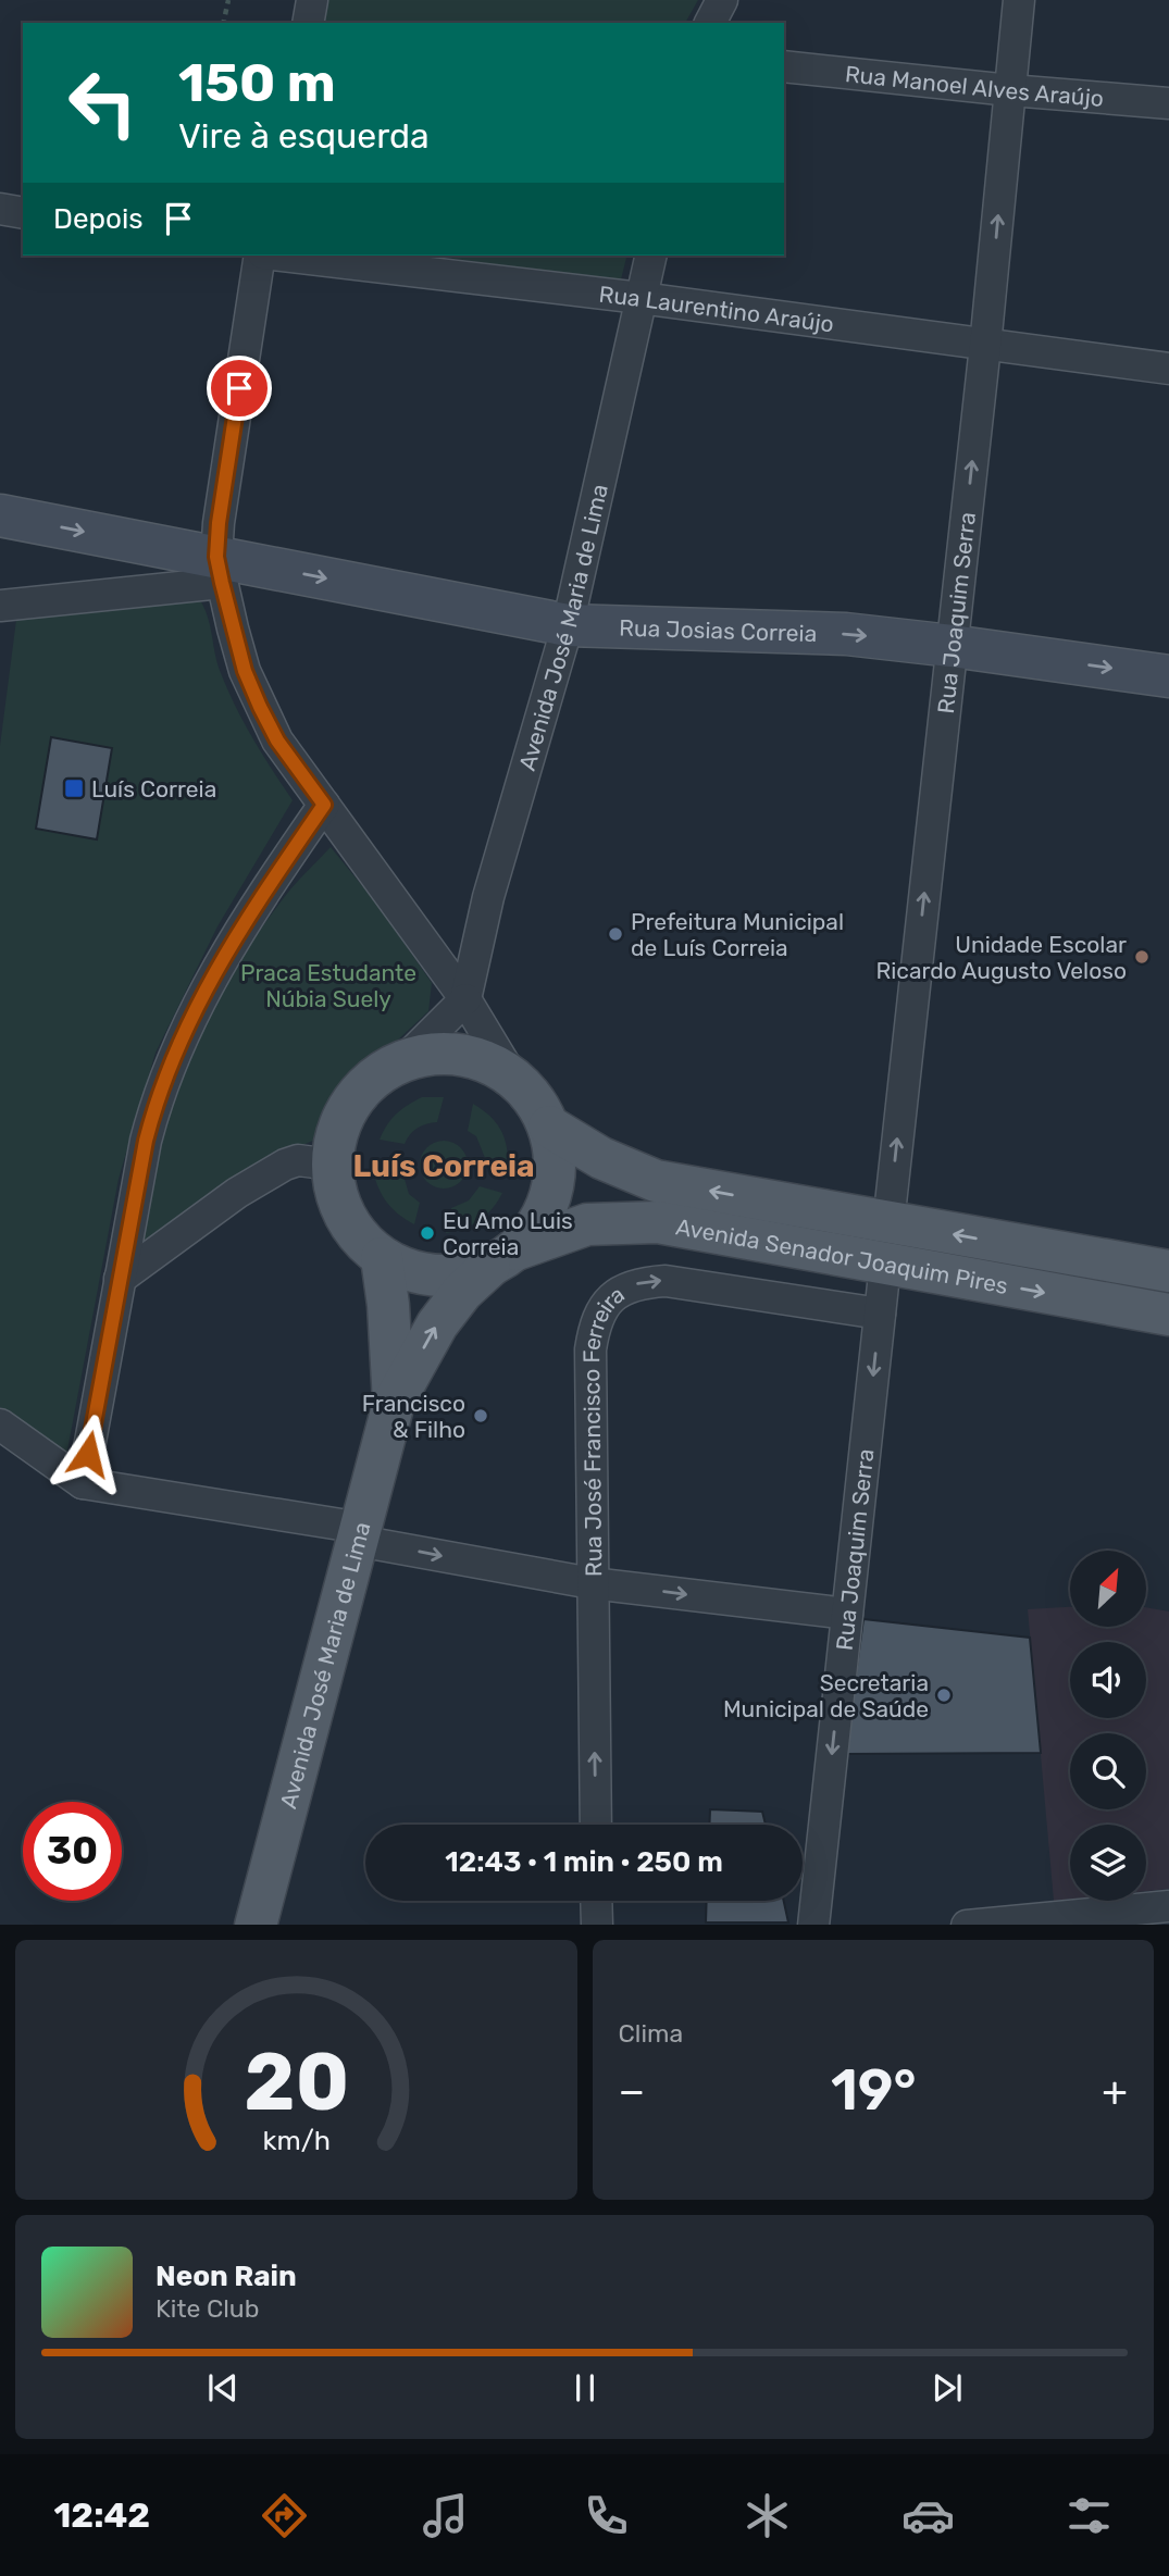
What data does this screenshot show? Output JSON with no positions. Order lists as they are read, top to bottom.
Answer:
{
  "streets": {
    "main road": ["Avenida José Maria de Lima", "Avenida Senador Joaquim Pires"],
    "street": [
      "Rua Manoel Alves Araújo",
      "Rua Laurentino Araújo",
      "Rua Joaquim Serra",
      "Rua Josias Correia",
      "Rua José Francisco Ferreira"
    ]
  },
  "crossings": [
    ["Rua Manoel Alves Araújo", "Rua Joaquim Serra"],
    ["Rua Laurentino Araújo", "Rua Joaquim Serra"],
    ["Rua Laurentino Araújo", "Avenida José Maria de Lima"],
    ["Rua Joaquim Serra", "Rua Josias Correia"],
    ["Rua Joaquim Serra", "Avenida Senador Joaquim Pires"],
    ["Rua Joaquim Serra", "Rua José Francisco Ferreira"],
    ["Avenida José Maria de Lima", "Rua Josias Correia"],
    ["Avenida José Maria de Lima", "Avenida Senador Joaquim Pires"]
  ],
  "one_way": ["Rua Josias Correia"],
  "districts": ["Luís Correia"],
  "parks": ["Praca Estudante Núbia Suely"],
  "places": {
    "transit": ["Luís Correia"],
    "other": [
      "Prefeitura Municipal de Luís Correia",
      "Unidade Escolar Ricardo Augusto Veloso",
      "Eu Amo Luis Correia",
      "Francisco & Filho",
      "Secretaria Municipal de Saúde"
    ]
  },
  "north": "top right",
  "page": {
    "turn": ["150 m", "Vire à esquerda"],
    "then": "Depois",
    "limit": "30",
    "trip": "12:43 · 1 min · 250 m",
    "tile": "Clima",
    "heat": ["−", "19°", "+"],
    "song": ["Neon Rain", "Kite Club"],
    "tabs": "12:42",
    "gauge": ["20", "km/h"]
  }
}
